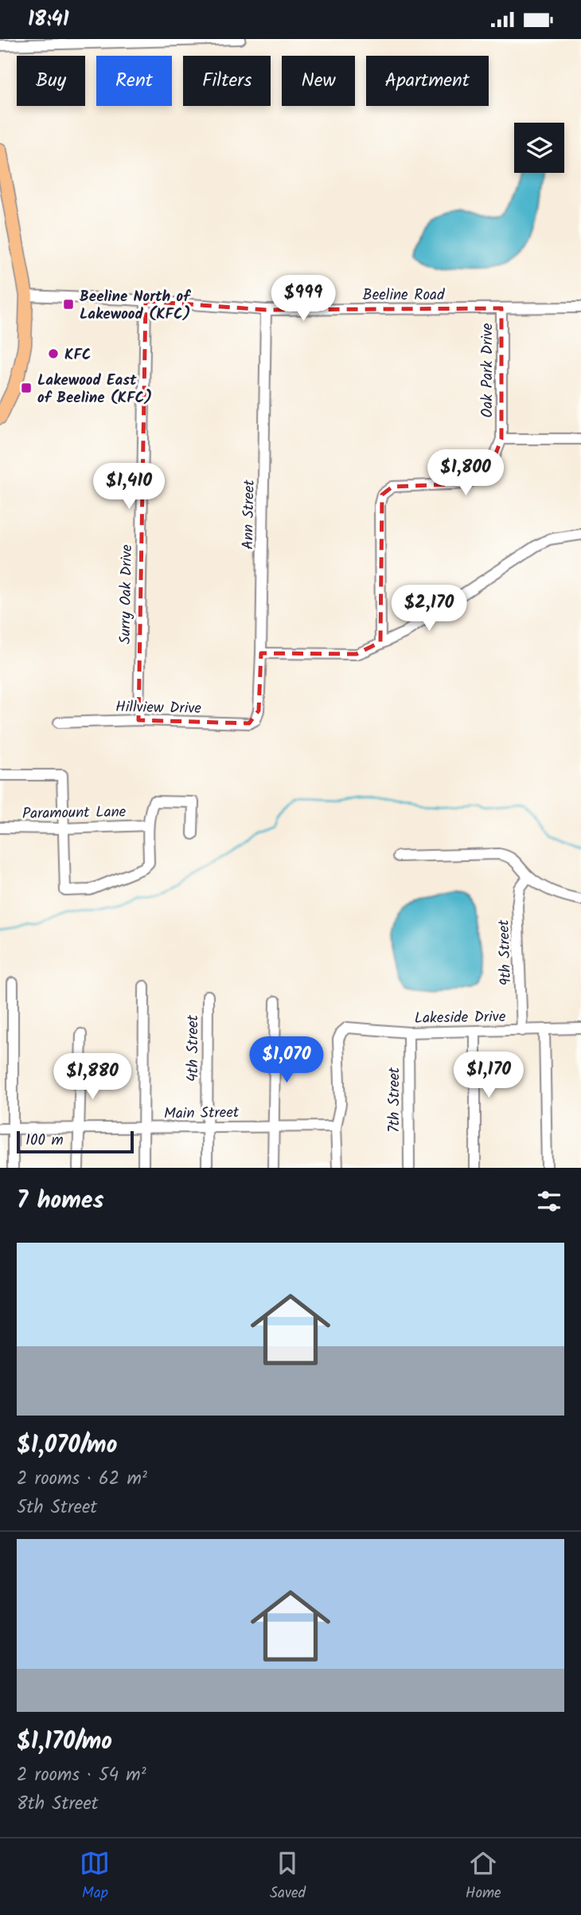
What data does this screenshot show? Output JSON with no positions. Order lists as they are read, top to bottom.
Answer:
{
  "streets": {
    "street": [
      "Beeline Road",
      "Oak Park Drive",
      "Ann Street",
      "Surry Oak Drive",
      "Hillview Drive",
      "Paramount Lane",
      "9th Street",
      "Lakeside Drive",
      "4th Street",
      "7th Street",
      "Main Street"
    ]
  },
  "crossings": [
    ["Beeline Road", "Oak Park Drive"],
    ["Beeline Road", "Ann Street"],
    ["Beeline Road", "Surry Oak Drive"],
    ["Ann Street", "Hillview Drive"],
    ["Surry Oak Drive", "Hillview Drive"],
    ["9th Street", "Lakeside Drive"],
    ["Lakeside Drive", "7th Street"],
    ["Lakeside Drive", "Main Street"],
    ["4th Street", "Main Street"]
  ],
  "places": {
    "transit": ["Beeline North of Lakewood (KFC)", "Lakewood East of Beeline (KFC)"],
    "other": ["KFC"]
  },
  "scale_bar": "100 m",
  "page": {
    "status": "18:41",
    "chip": [
      "Buy",
      "Rent",
      "Filters",
      "New",
      "Apartment"
    ],
    "price": [
      "$999",
      "$1,800",
      "$1,410",
      "$2,170",
      "$1,070",
      "$1,170",
      "$1,880"
    ],
    "scale": "100 m",
    "heading": "7 homes",
    "list": [
      {
        "name": "$1,070/mo",
        "note": "2 rooms · 62 m² · 5th Street"
      },
      {
        "name": "$1,170/mo",
        "note": "2 rooms · 54 m² · 8th Street"
      }
    ],
    "tabs": ["Map", "Saved", "Home"]
  }
}
